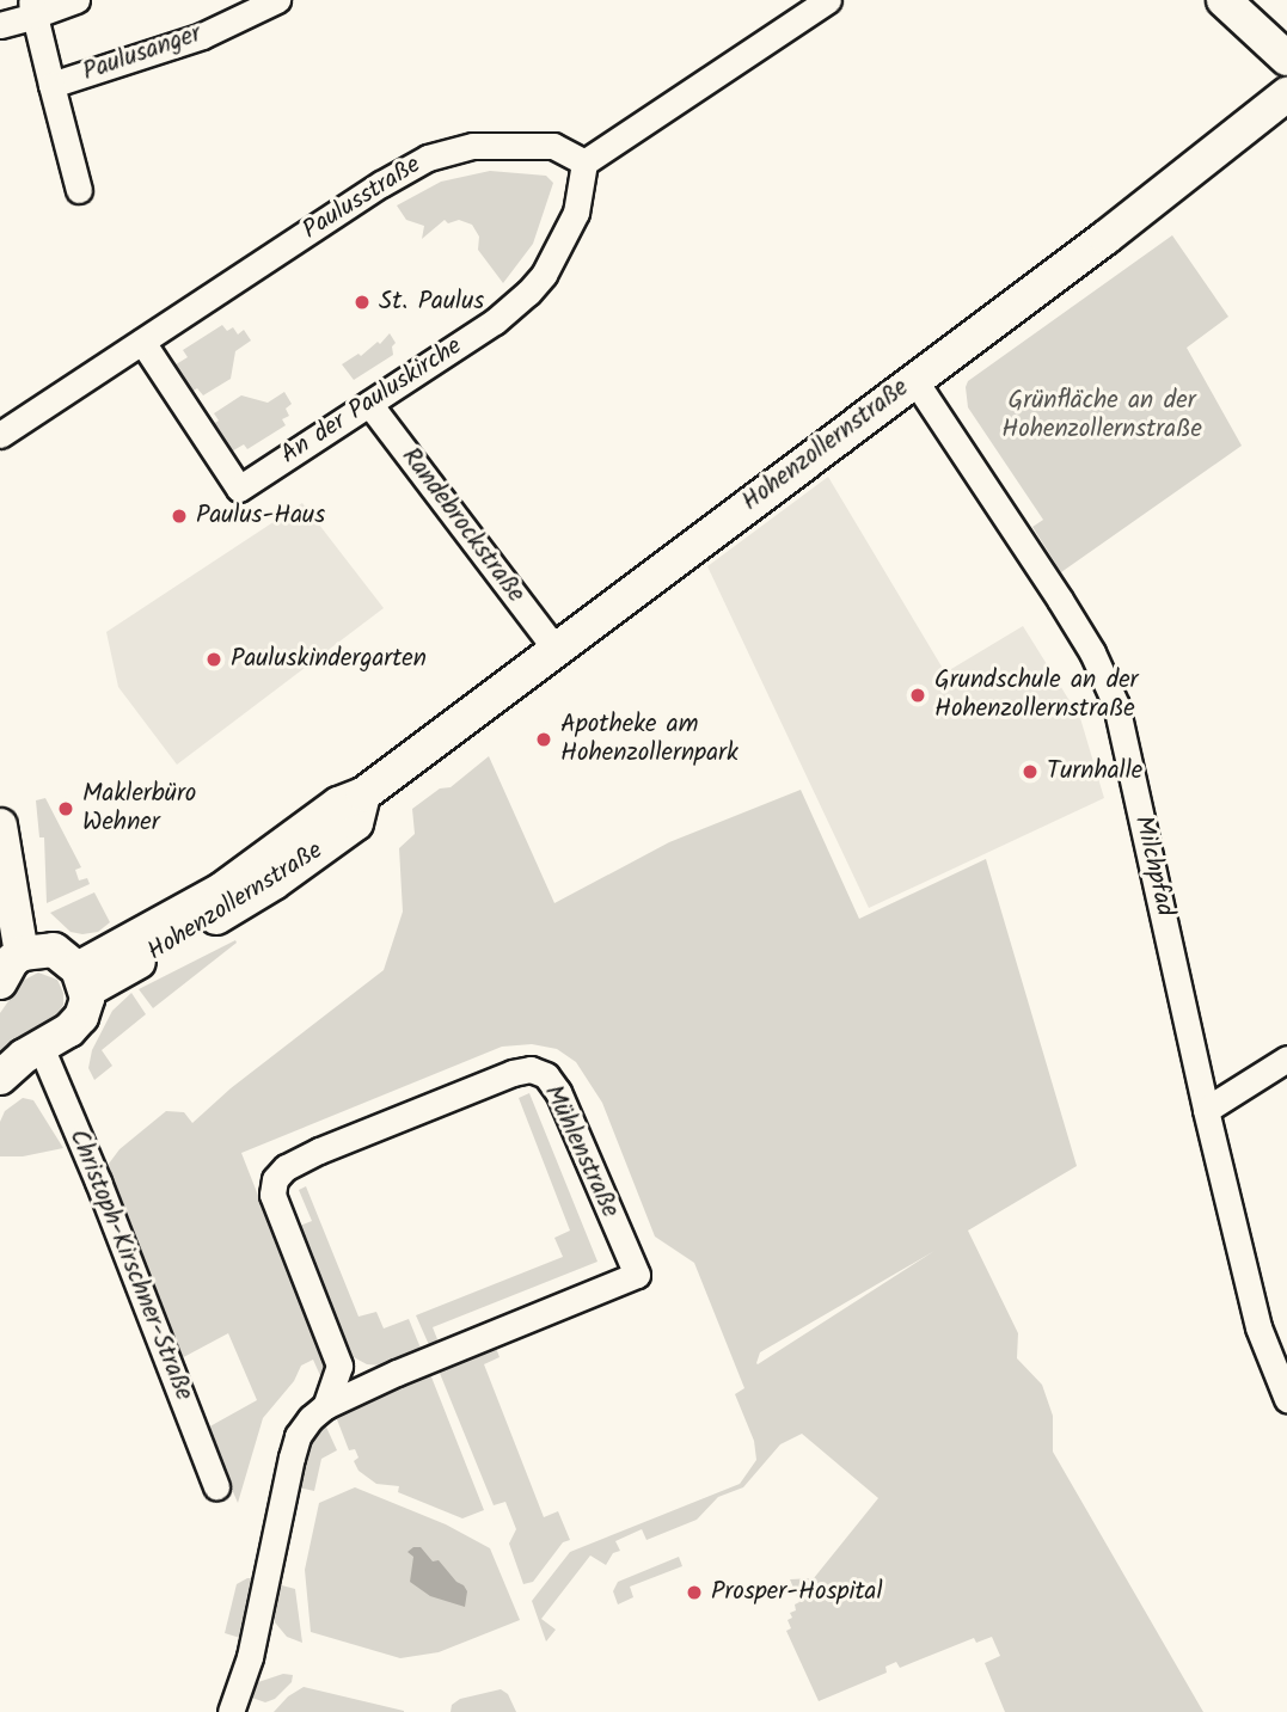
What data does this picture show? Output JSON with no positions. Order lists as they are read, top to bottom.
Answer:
{
  "streets": {
    "main road": ["Hohenzollernstraße"],
    "street": [
      "Paulusanger",
      "Paulusstraße",
      "An der Pauluskirche",
      "Randebrockstraße",
      "Milchpfad",
      "Mühlenstraße",
      "Christoph-Kirschner-Straße"
    ]
  },
  "crossings": [
    ["Paulusstraße", "An der Pauluskirche"],
    ["An der Pauluskirche", "Randebrockstraße"],
    ["Hohenzollernstraße", "Randebrockstraße"],
    ["Hohenzollernstraße", "Milchpfad"]
  ],
  "parks": ["Grünfläche an der Hohenzollernstraße"],
  "places": [
    "St. Paulus",
    "Paulus-Haus",
    "Pauluskindergarten",
    "Grundschule an der Hohenzollernstraße",
    "Apotheke am Hohenzollernpark",
    "Turnhalle",
    "Maklerbüro Wehner",
    "Prosper-Hospital"
  ]
}
